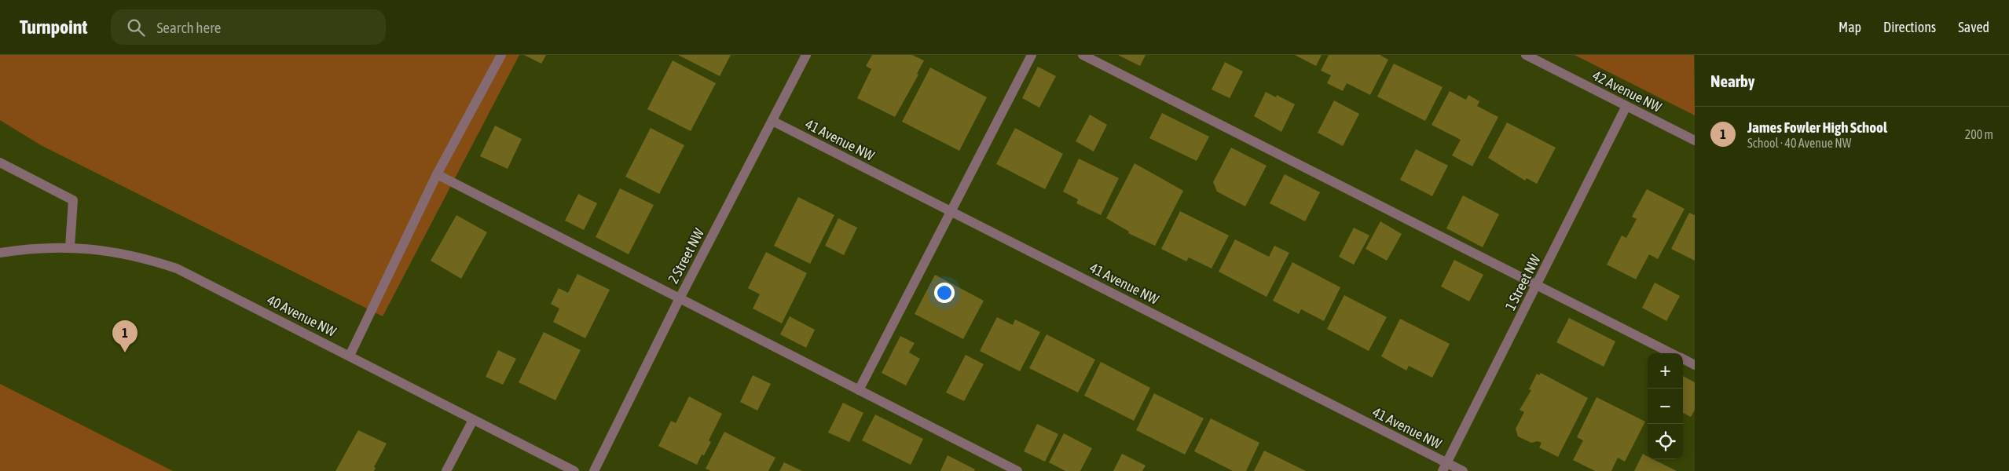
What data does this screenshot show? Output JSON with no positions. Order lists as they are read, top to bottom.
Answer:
{
  "streets": {
    "street": [
      "42 Avenue NW",
      "41 Avenue NW",
      "2 Street NW",
      "1 Street NW",
      "40 Avenue NW"
    ]
  },
  "crossings": [
    ["42 Avenue NW", "1 Street NW"],
    ["41 Avenue NW", "2 Street NW"],
    ["41 Avenue NW", "1 Street NW"]
  ],
  "page": {
    "header": "Turnpoint",
    "search": "Search here",
    "nav": ["Map", "Directions", "Saved"],
    "heading": "Nearby",
    "list": [
      {
        "mark": "1",
        "name": "James Fowler High School",
        "note": "School · 40 Avenue NW",
        "value": "200 m"
      }
    ],
    "pins": "1",
    "map_buttons": ["+", "−"]
  }
}
